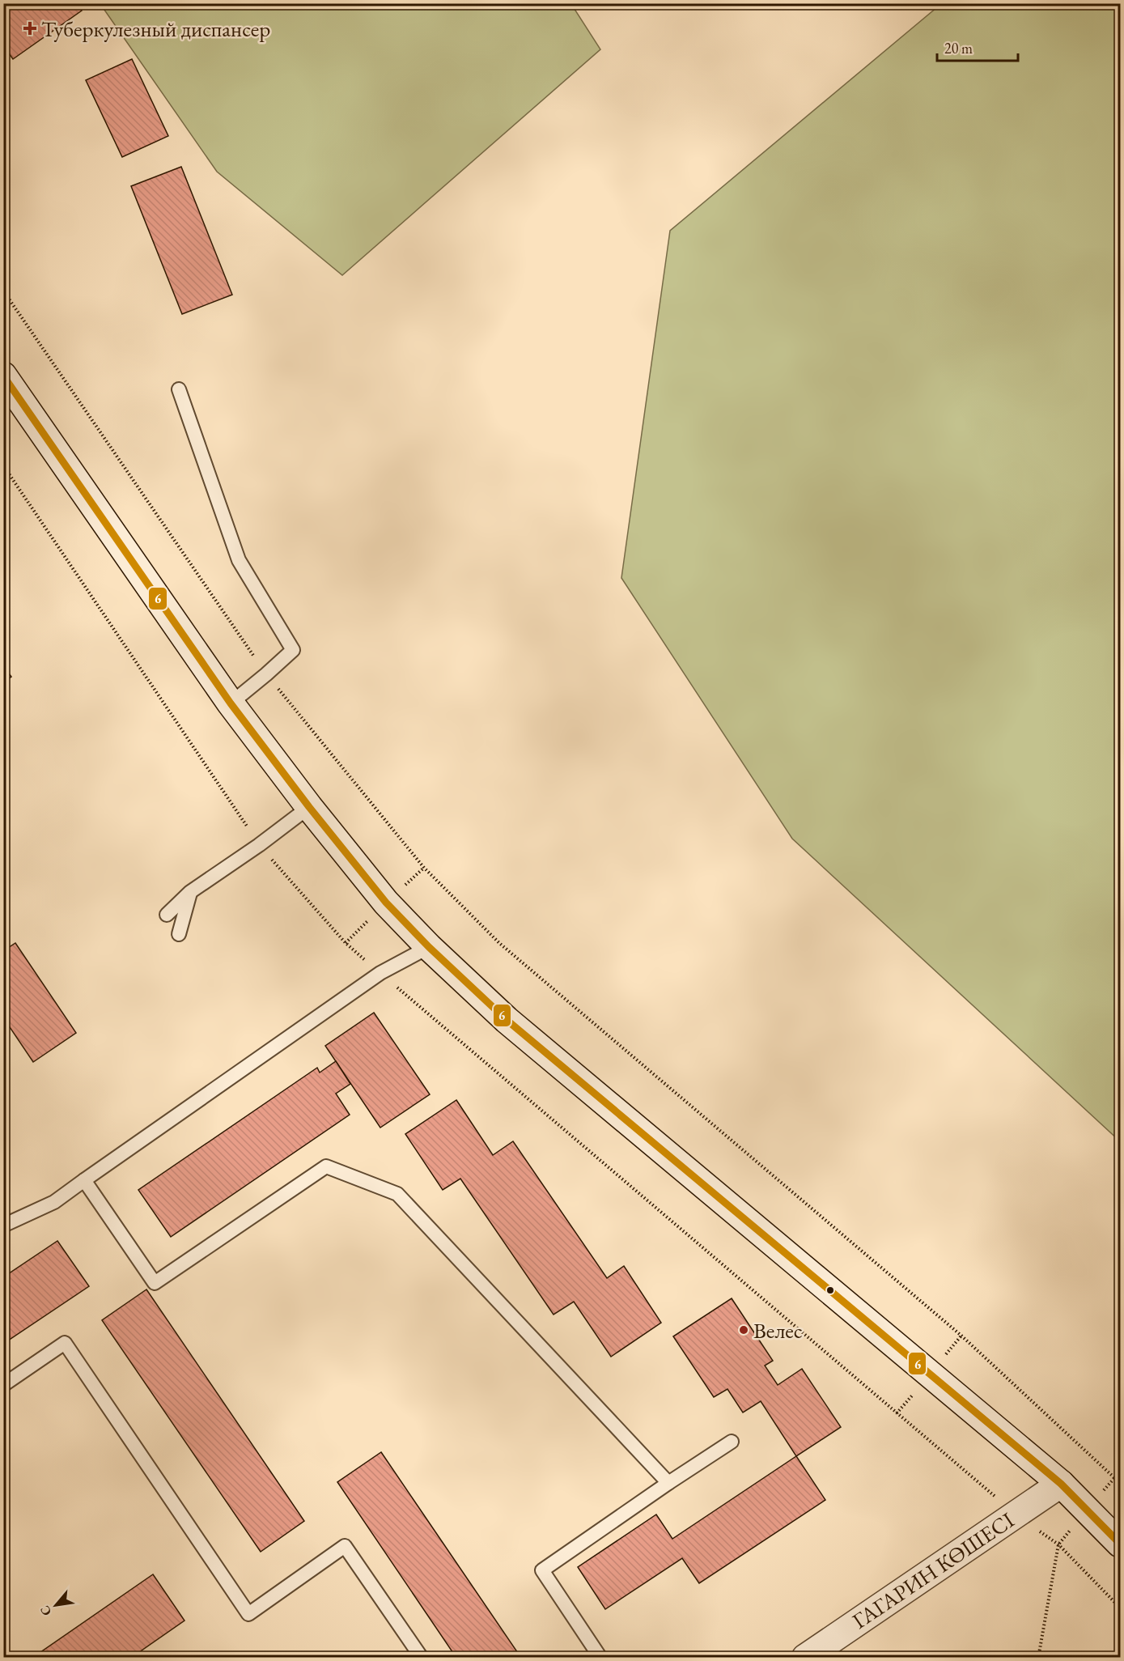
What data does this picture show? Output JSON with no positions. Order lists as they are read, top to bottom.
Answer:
{
  "streets": {
    "street": ["ГАГАРИН КӨШЕСІ"]
  },
  "places": {
    "health": ["Туберкулезный диспансер"],
    "other": ["Велес"]
  },
  "lines": ["transit line 6"],
  "scale_bar": "20 m",
  "north": "bottom left"
}
